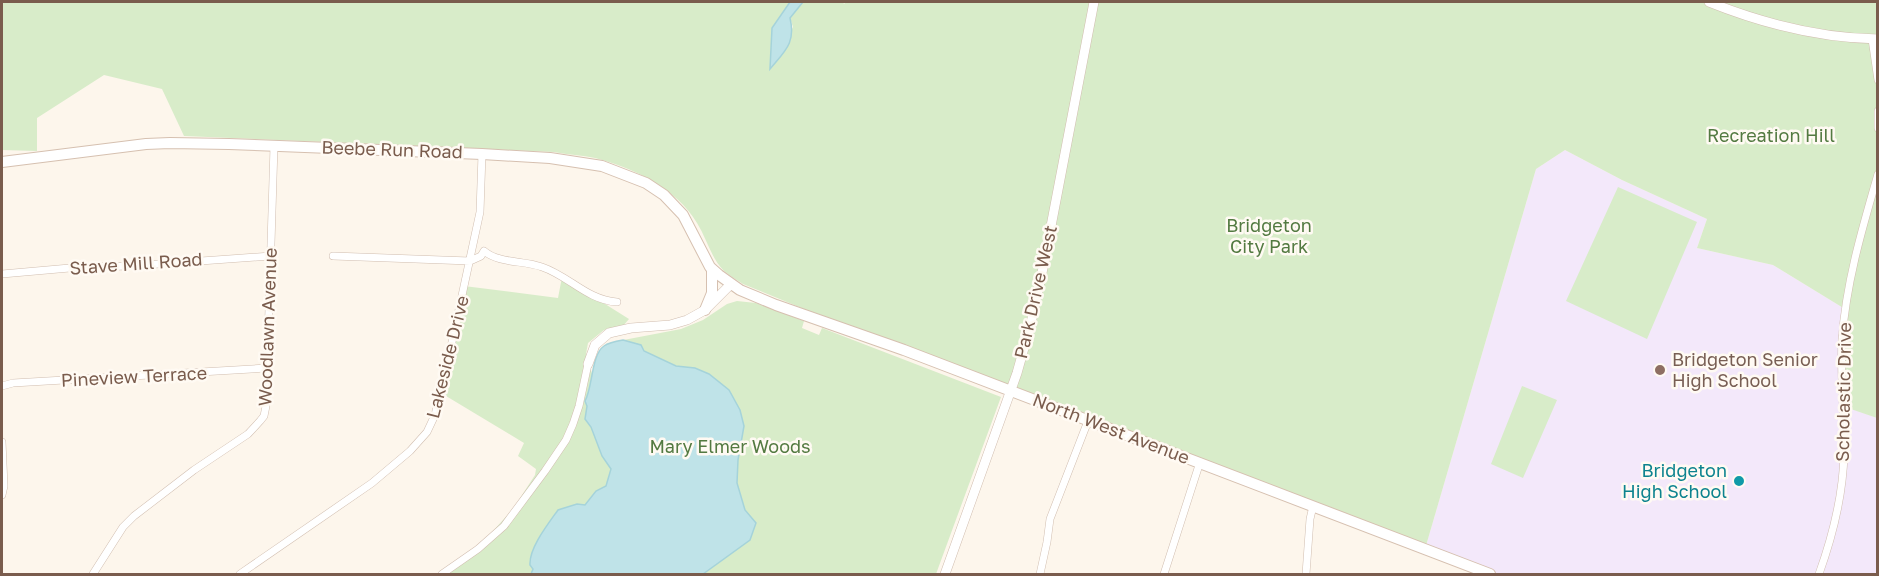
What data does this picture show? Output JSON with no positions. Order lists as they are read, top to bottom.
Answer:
{
  "streets": {
    "main road": ["Beebe Run Road", "North West Avenue"],
    "street": [
      "Stave Mill Road",
      "Park Drive West",
      "Woodlawn Avenue",
      "Lakeside Drive",
      "Pineview Terrace",
      "Scholastic Drive"
    ]
  },
  "crossings": [
    ["Beebe Run Road", "Woodlawn Avenue"],
    ["Beebe Run Road", "Lakeside Drive"],
    ["Beebe Run Road", "North West Avenue"],
    ["Stave Mill Road", "Woodlawn Avenue"],
    ["Park Drive West", "North West Avenue"],
    ["Woodlawn Avenue", "Pineview Terrace"]
  ],
  "parks": ["Recreation Hill", "Bridgeton City Park", "Mary Elmer Woods"],
  "places": ["Bridgeton Senior High School", "Bridgeton High School"]
}
